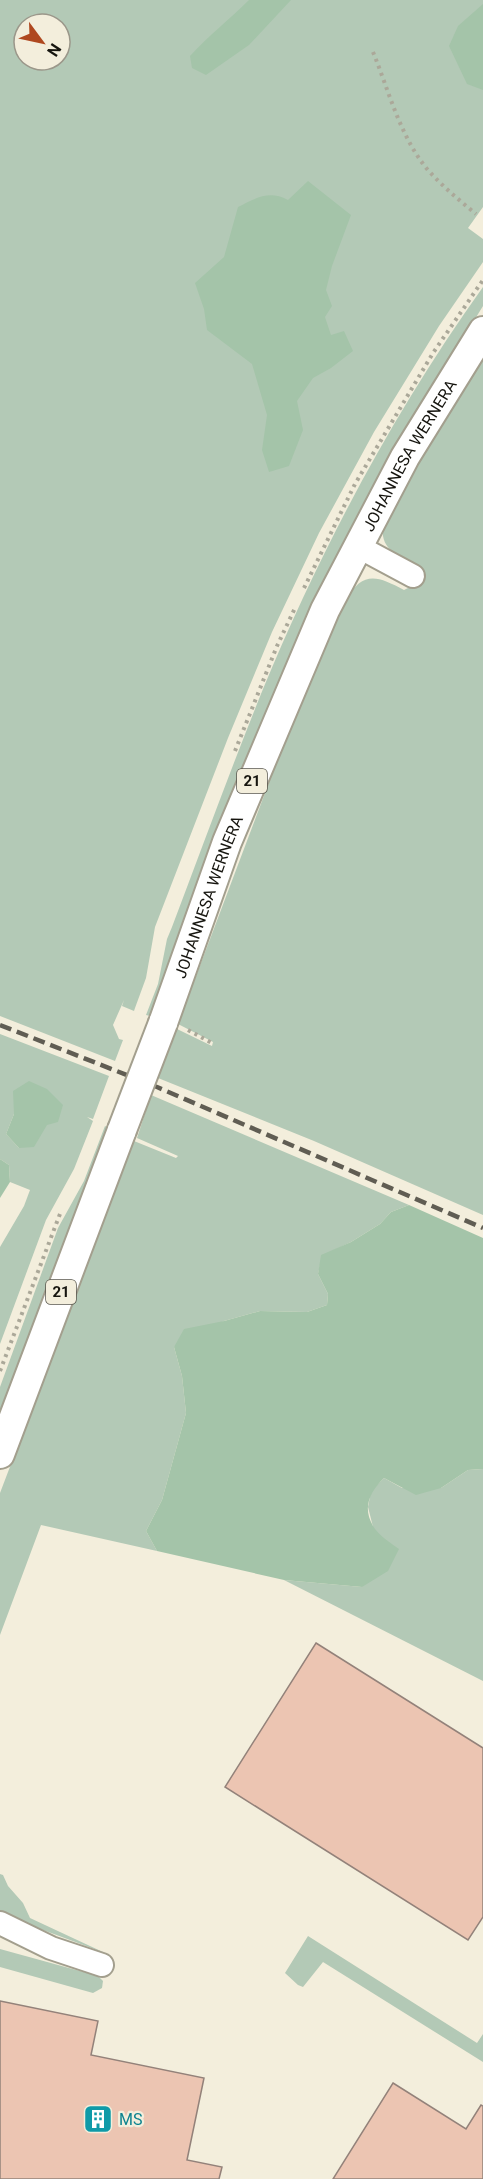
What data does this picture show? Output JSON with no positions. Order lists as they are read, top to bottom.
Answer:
{
  "streets": {
    "main road": ["JOHANNESA WERNERA", "21"]
  },
  "places": {
    "building": ["MS"]
  },
  "north": "bottom right"
}
